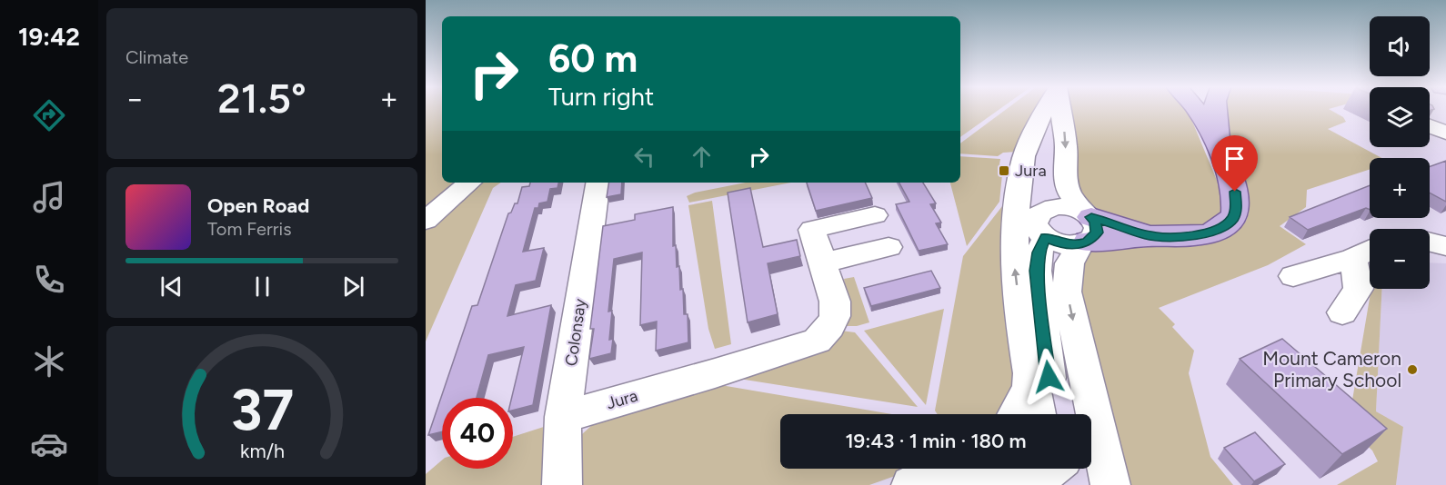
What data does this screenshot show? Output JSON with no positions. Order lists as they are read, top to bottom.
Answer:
{
  "streets": {
    "street": ["Colonsay", "Jura"]
  },
  "crossings": [
    ["Colonsay", "Jura"]
  ],
  "places": {
    "transit": ["Jura"],
    "other": ["Mount Cameron Primary School"]
  },
  "page": {
    "tabs": "19:42",
    "tile": "Climate",
    "map_buttons": ["+", "−"],
    "turn": ["60 m", "Turn right"],
    "heat": ["−", "21.5°", "+"],
    "song": ["Open Road", "Tom Ferris"],
    "limit": "40",
    "trip": "19:43 · 1 min · 180 m",
    "gauge": ["37", "km/h"]
  }
}
